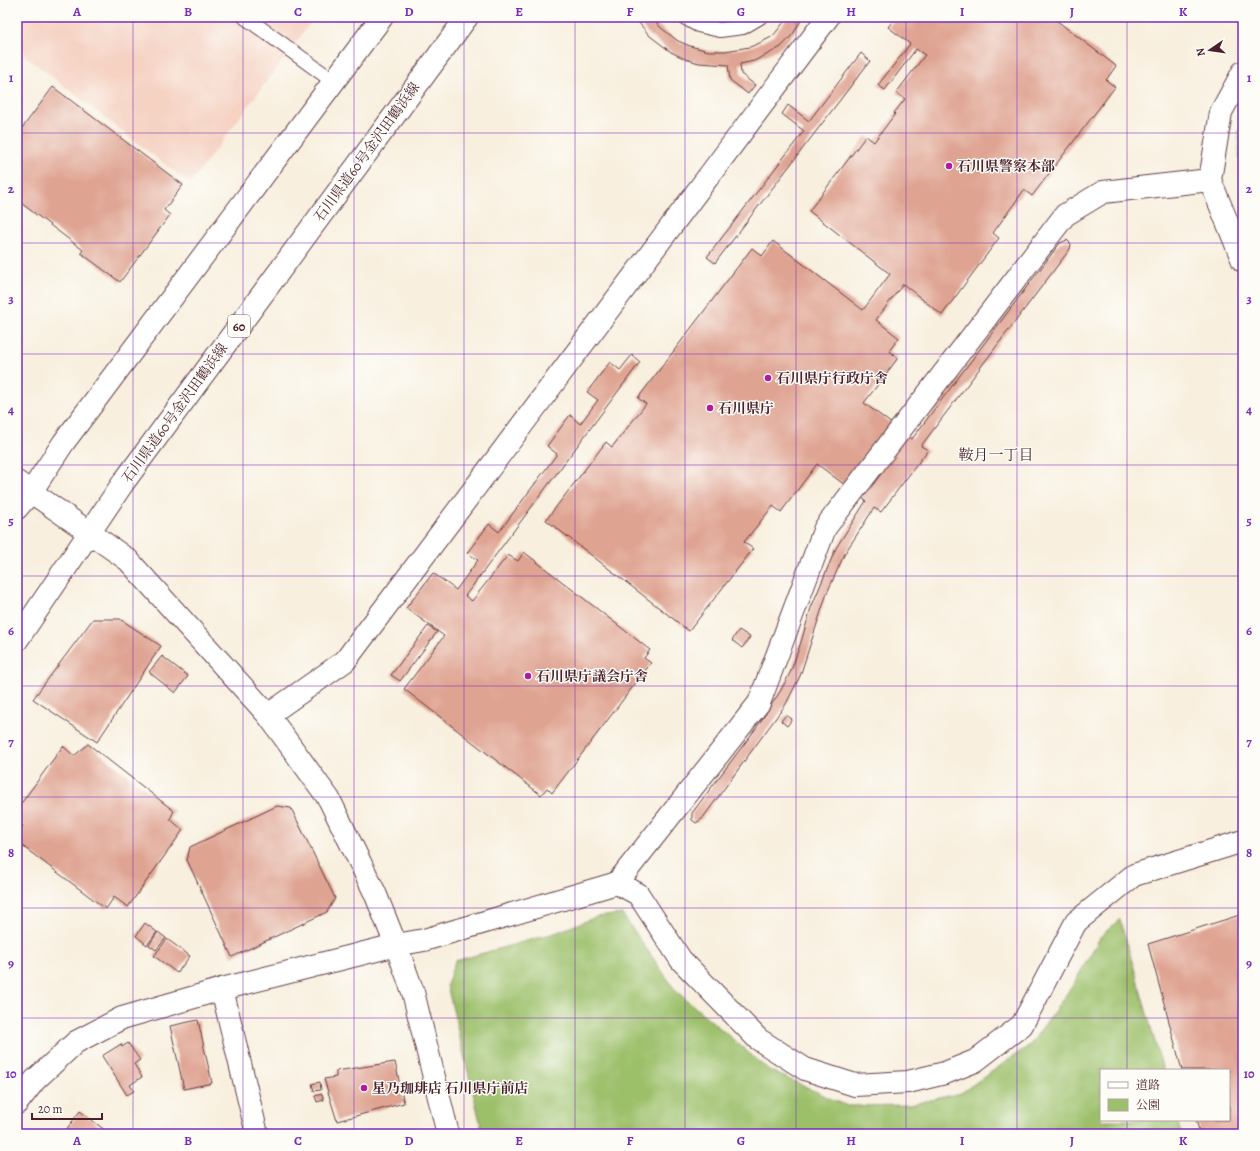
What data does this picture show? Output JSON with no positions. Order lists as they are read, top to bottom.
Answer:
{
  "streets": {
    "street": ["石川県道60号金沢田鶴浜線", "60"]
  },
  "districts": ["鞍月一丁目"],
  "places": [
    "石川県警察本部",
    "石川県庁行政庁舎",
    "石川県庁",
    "石川県庁議会庁舎",
    "星乃珈琲店 石川県庁前店"
  ],
  "legend": ["道路", "公園"],
  "scale_bar": "20 m",
  "north": "left",
  "grid": {
    "columns": [
      "A",
      "B",
      "C",
      "D",
      "E",
      "F",
      "G",
      "H",
      "I",
      "J",
      "K"
    ],
    "rows": [
      "1",
      "2",
      "3",
      "4",
      "5",
      "6",
      "7",
      "8",
      "9",
      "10"
    ]
  }
}
